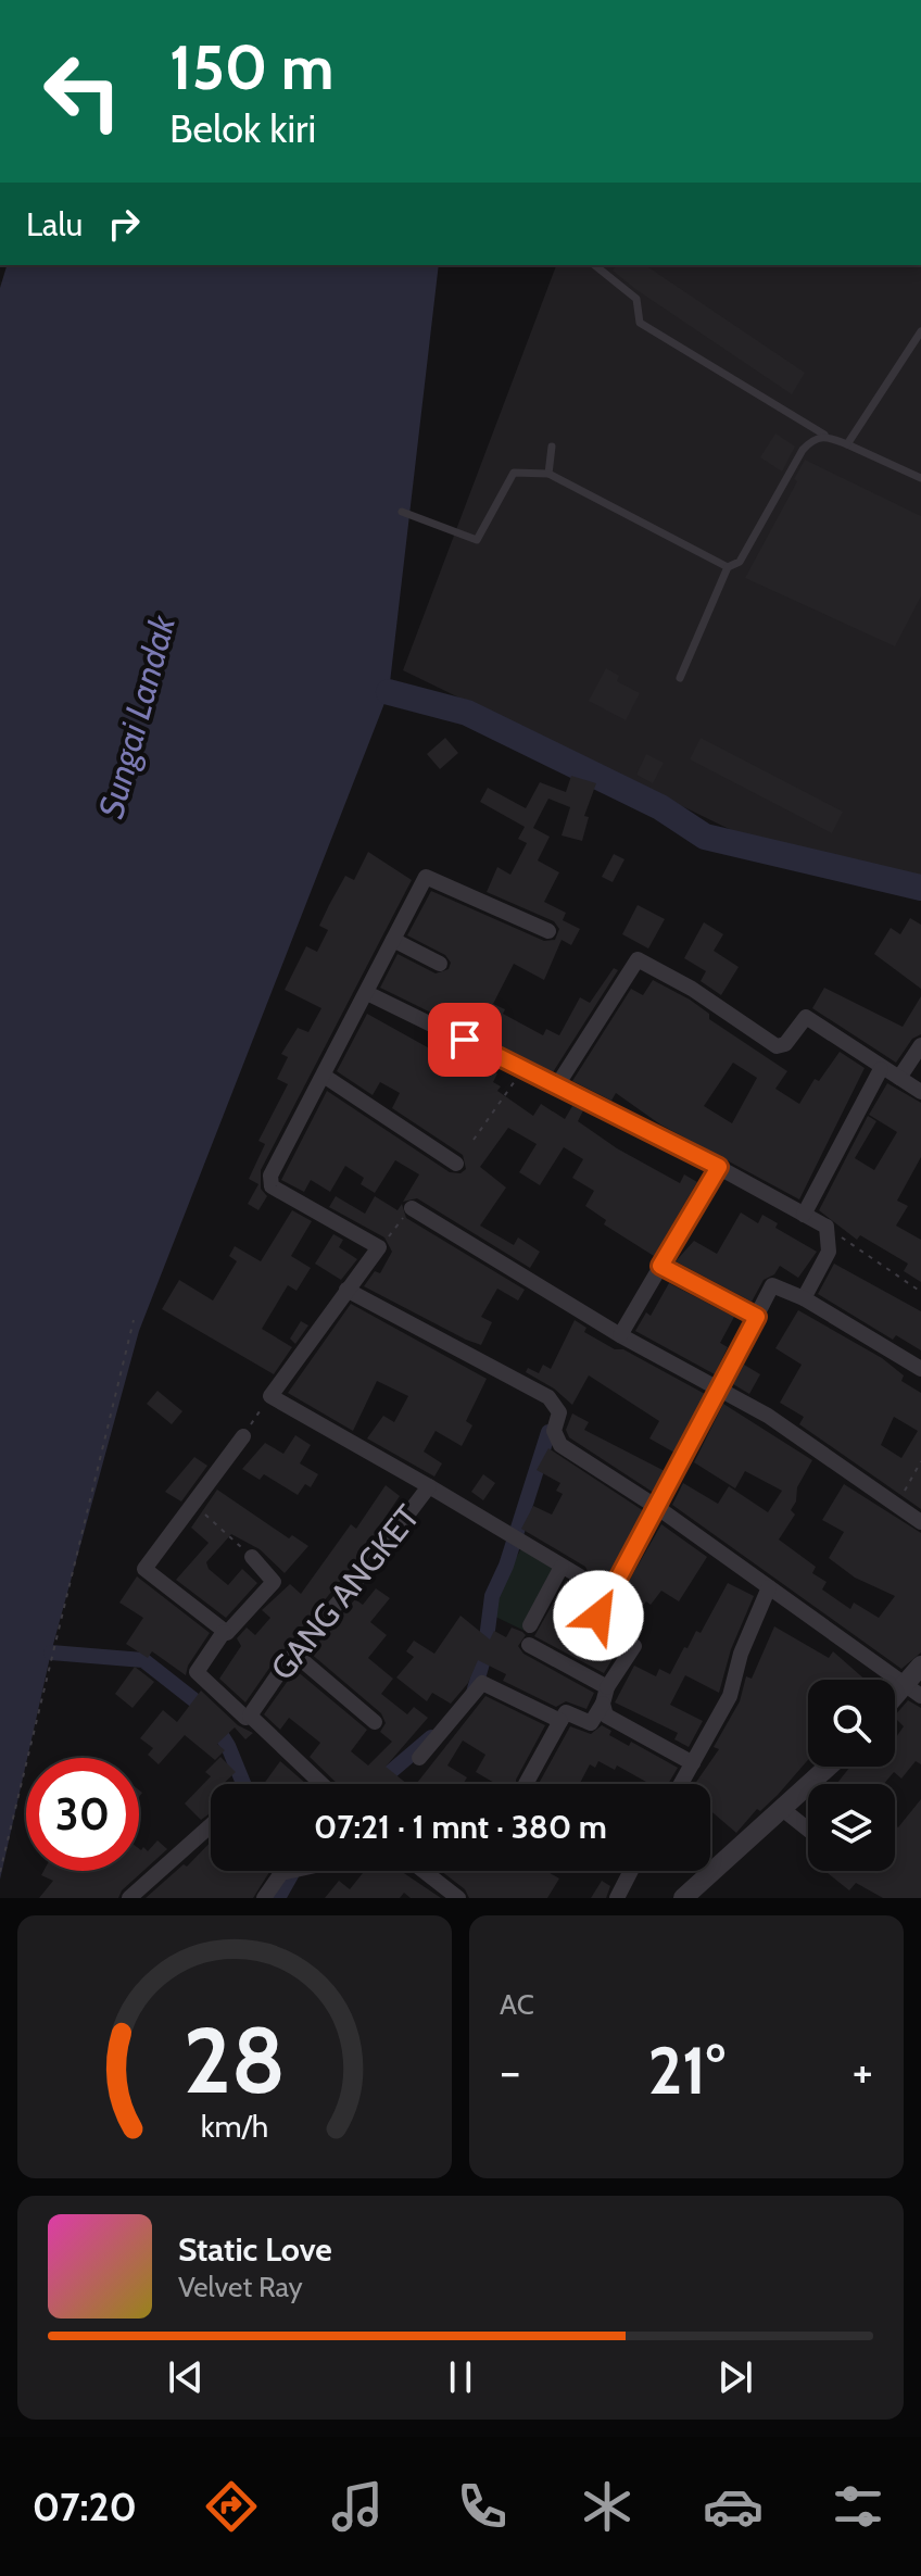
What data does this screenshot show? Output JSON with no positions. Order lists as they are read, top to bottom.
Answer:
{
  "streets": {
    "street": ["GANG ANGKET"]
  },
  "water": ["Sungai Landak"],
  "page": {
    "turn": ["150 m", "Belok kiri"],
    "then": "Lalu",
    "limit": "30",
    "trip": "07:21 · 1 mnt · 380 m",
    "tile": "AC",
    "heat": ["−", "21°", "+"],
    "song": ["Static Love", "Velvet Ray"],
    "tabs": "07:20",
    "gauge": ["28", "km/h"]
  }
}
